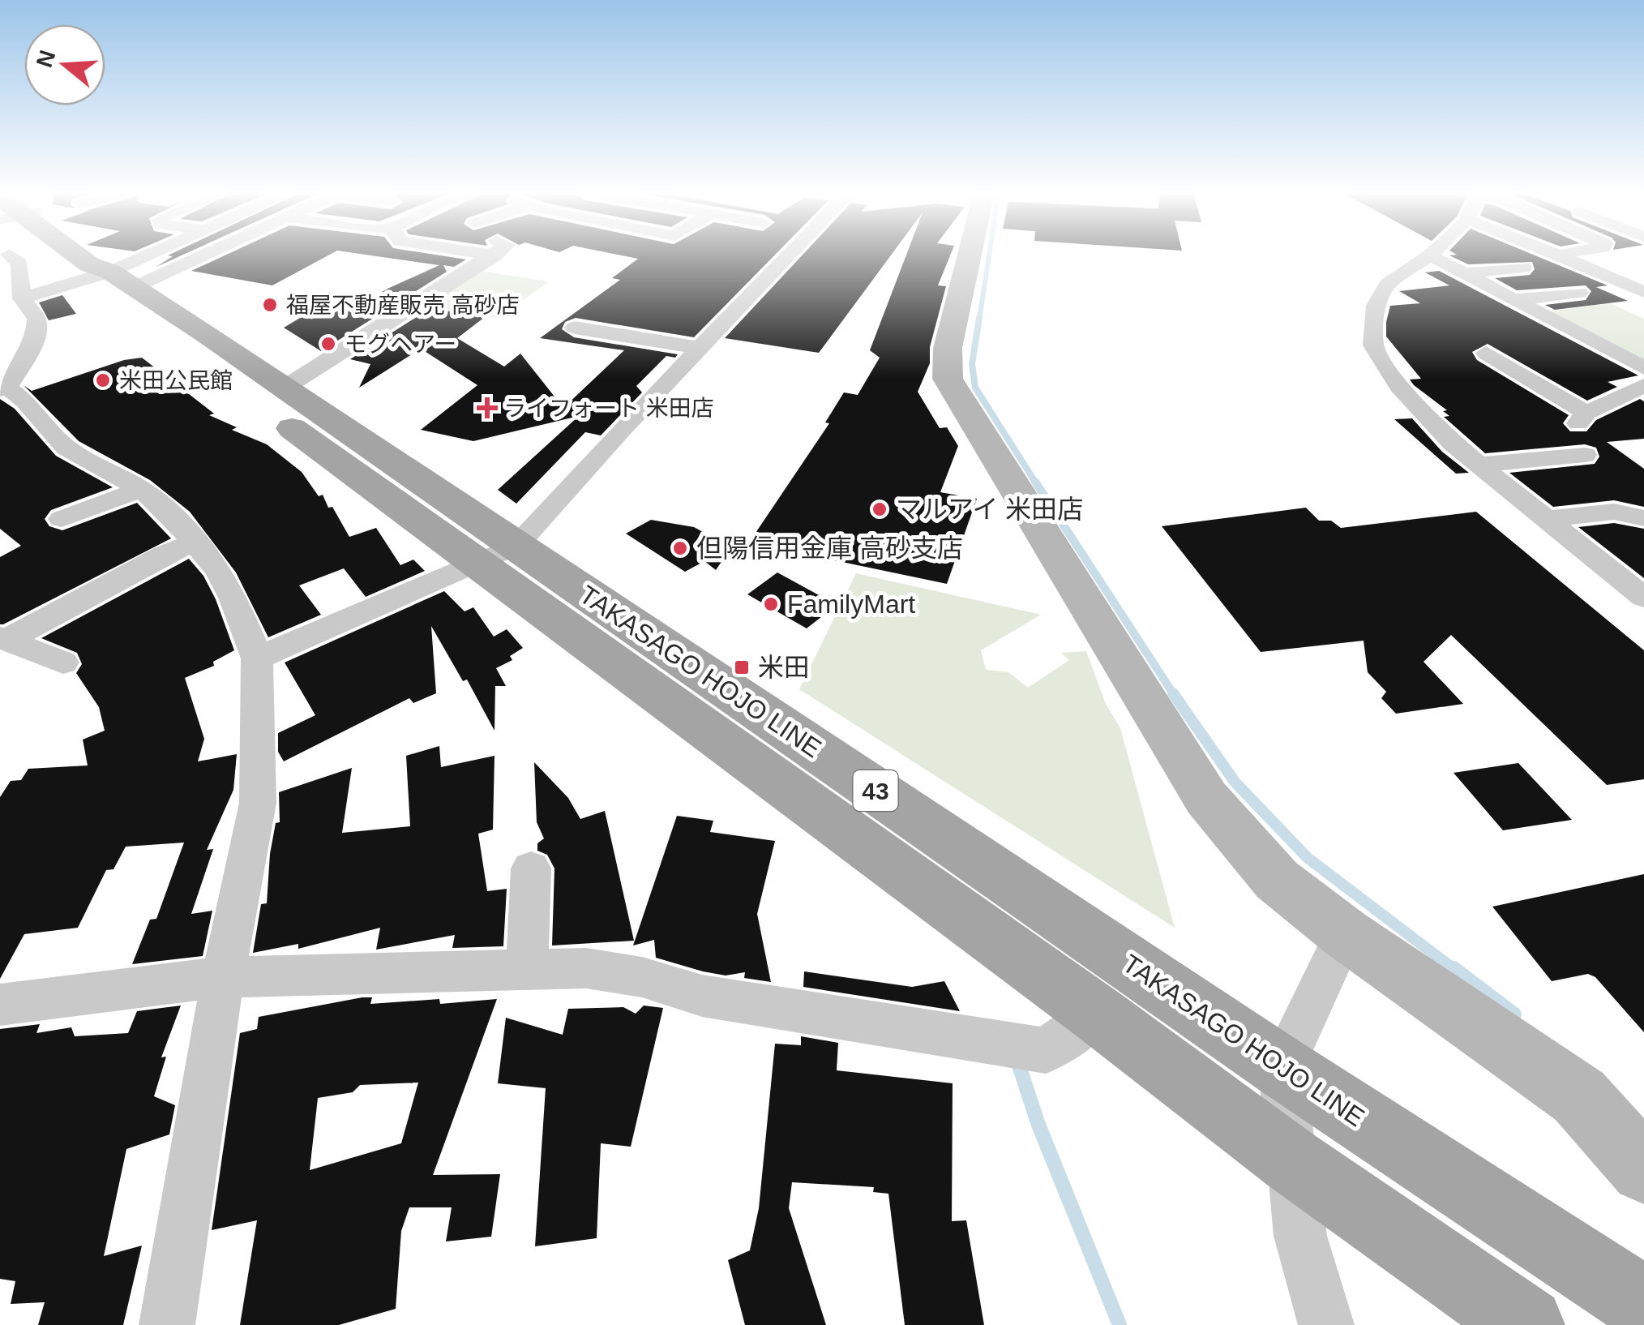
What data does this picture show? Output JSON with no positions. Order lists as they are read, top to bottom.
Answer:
{
  "streets": {
    "main road": ["TAKASAGO HOJO LINE", "43"]
  },
  "places": {
    "other": [
      "福屋不動産販売 高砂店",
      "モグヘアー",
      "米田公民館",
      "マルアイ 米田店",
      "但陽信用金庫 高砂支店",
      "FamilyMart"
    ],
    "health": ["ライフォート 米田店"],
    "transit": ["米田"]
  },
  "north": "left"
}
